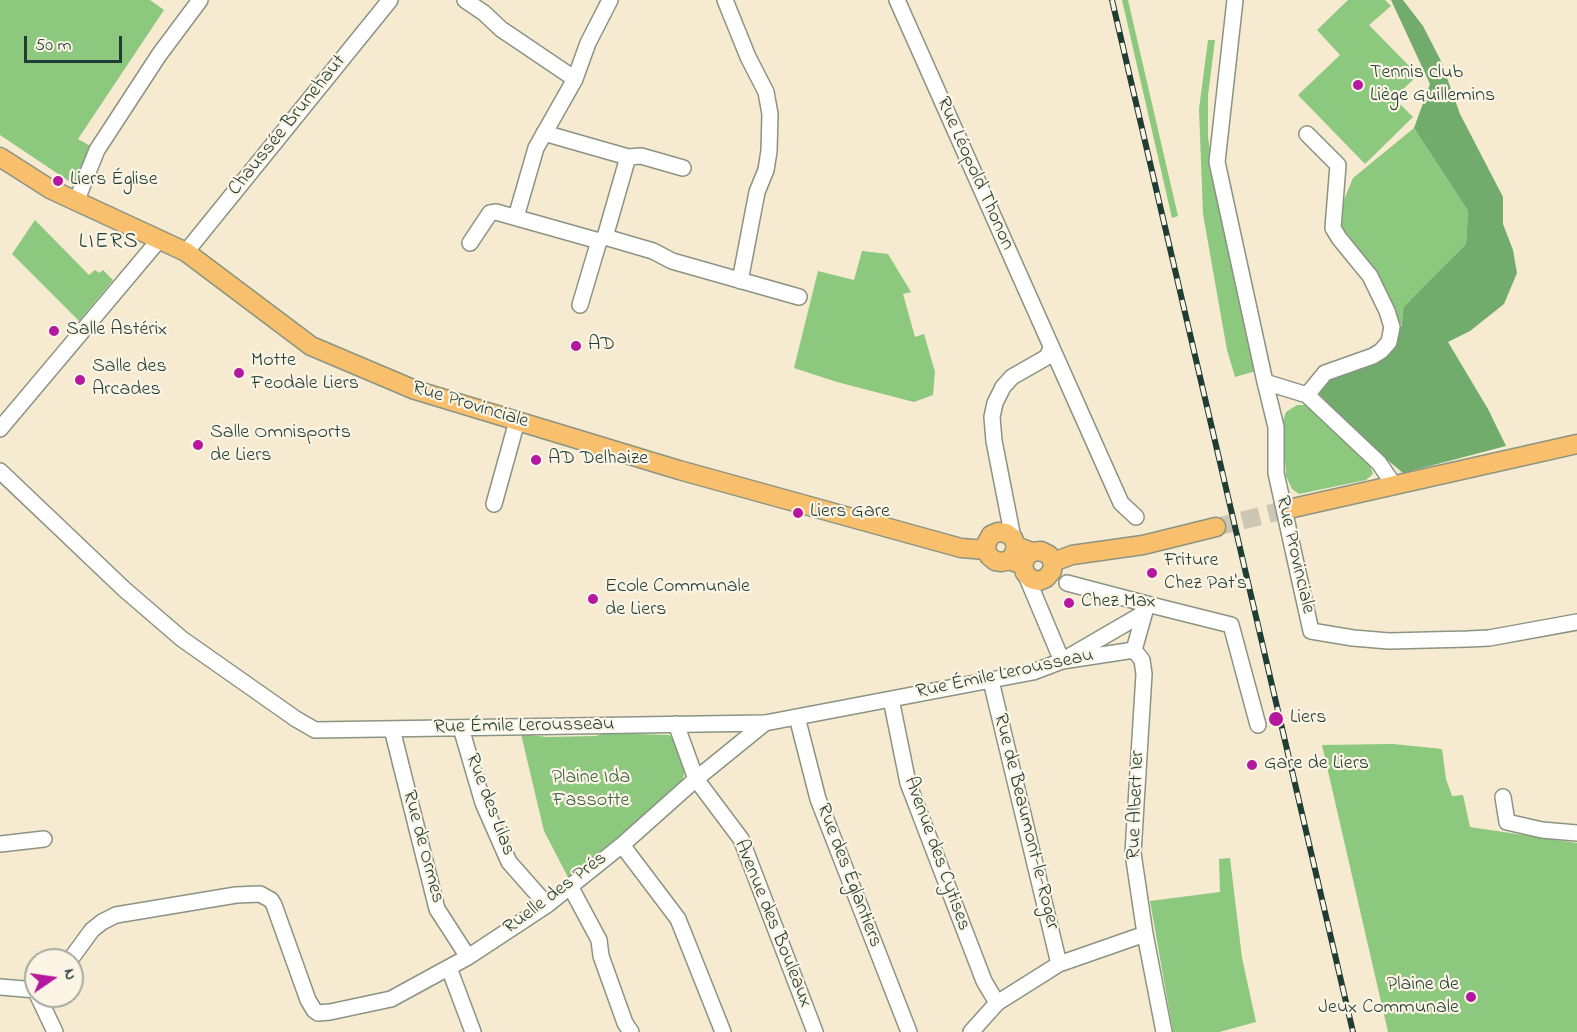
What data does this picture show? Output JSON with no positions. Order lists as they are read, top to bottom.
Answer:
{
  "streets": {
    "main road": ["Rue Provinciale"],
    "street": [
      "Chaussée Brunehaut",
      "Rue Léopold Thonon",
      "Rue Émile Lerousseau",
      "Rue des Lilas",
      "Rue Albert Ier",
      "Rue de Beaumont-le-Roger",
      "Rue de Ormes",
      "Avenue des Cytises",
      "Rue des Églantiers",
      "Ruelle des Prés",
      "Avenue des Bouleaux"
    ]
  },
  "crossings": [
    ["Chaussée Brunehaut", "Rue Provinciale"],
    ["Rue Émile Lerousseau", "Rue des Lilas"],
    ["Rue Émile Lerousseau", "Rue Albert Ier"],
    ["Rue Émile Lerousseau", "Rue de Beaumont-le-Roger"],
    ["Rue Émile Lerousseau", "Rue de Ormes"],
    ["Rue Émile Lerousseau", "Avenue des Cytises"],
    ["Rue Émile Lerousseau", "Rue des Églantiers"],
    ["Rue Émile Lerousseau", "Ruelle des Prés"],
    ["Rue Émile Lerousseau", "Avenue des Bouleaux"],
    ["Rue des Lilas", "Ruelle des Prés"],
    ["Rue de Ormes", "Ruelle des Prés"],
    ["Ruelle des Prés", "Avenue des Bouleaux"]
  ],
  "districts": ["LIERS"],
  "parks": ["Plaine Ida Fassotte"],
  "places": [
    "Tennis club Liège Guillemins",
    "Liers Église",
    "Salle Astérix",
    "AD",
    "Motte Feodale Liers",
    "Salle des Arcades",
    "Salle Omnisports de Liers",
    "AD Delhaize",
    "Liers Gare",
    "Friture Chez Pat's",
    "Ecole Communale de Liers",
    "Chez Max",
    "Liers",
    "Gare de Liers",
    "Plaine de Jeux Communale"
  ],
  "scale_bar": "50 m",
  "north": "right"
}
